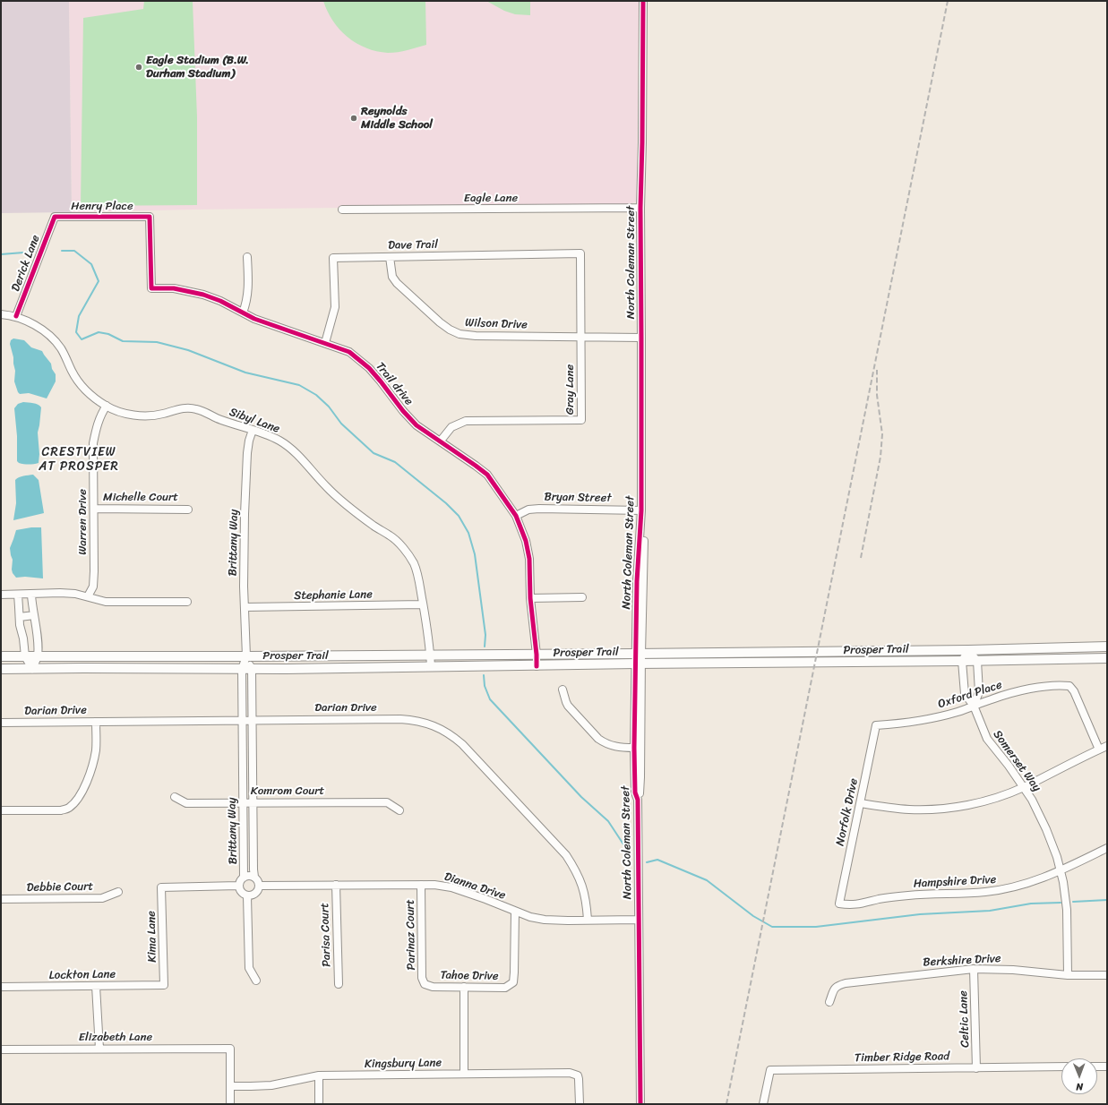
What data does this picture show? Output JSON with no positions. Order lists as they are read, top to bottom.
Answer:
{
  "streets": {
    "main road": ["Prosper Trail"],
    "street": [
      "Eagle Lane",
      "Henry Place",
      "Dave Trail",
      "North Coleman Street",
      "Derick Lane",
      "Wilson Drive",
      "Trail drive",
      "Gray Lane",
      "Sibyl Lane",
      "Michelle Court",
      "Bryan Street",
      "Warren Drive",
      "Brittany Way",
      "Stephanie Lane",
      "Oxford Place",
      "Darian Drive",
      "Somerset Way",
      "Komrom Court",
      "Norfolk Drive",
      "Hampshire Drive",
      "Dianna Drive",
      "Debbie Court",
      "Parisa Court",
      "Parinaz Court",
      "Kima Lane",
      "Berkshire Drive",
      "Lockton Lane",
      "Tahoe Drive",
      "Celtic Lane",
      "Elizabeth Lane",
      "Timber Ridge Road",
      "Kingsbury Lane"
    ]
  },
  "crossings": [
    ["Eagle Lane", "North Coleman Street"],
    ["Henry Place", "Derick Lane"],
    ["Henry Place", "Trail drive"],
    ["Dave Trail", "Wilson Drive"],
    ["Dave Trail", "Trail drive"],
    ["Dave Trail", "Gray Lane"],
    ["North Coleman Street", "Wilson Drive"],
    ["North Coleman Street", "Bryan Street"],
    ["North Coleman Street", "Prosper Trail"],
    ["North Coleman Street", "Dianna Drive"],
    ["Derick Lane", "Sibyl Lane"],
    ["Wilson Drive", "Gray Lane"],
    ["Trail drive", "Gray Lane"],
    ["Trail drive", "Bryan Street"],
    ["Trail drive", "Prosper Trail"],
    ["Sibyl Lane", "Warren Drive"],
    ["Sibyl Lane", "Brittany Way"],
    ["Sibyl Lane", "Stephanie Lane"],
    ["Sibyl Lane", "Prosper Trail"],
    ["Michelle Court", "Warren Drive"],
    ["Brittany Way", "Stephanie Lane"],
    ["Brittany Way", "Prosper Trail"],
    ["Brittany Way", "Darian Drive"],
    ["Brittany Way", "Komrom Court"],
    ["Brittany Way", "Dianna Drive"],
    ["Brittany Way", "Kima Lane"],
    ["Prosper Trail", "Somerset Way"],
    ["Oxford Place", "Somerset Way"],
    ["Oxford Place", "Norfolk Drive"],
    ["Darian Drive", "Dianna Drive"],
    ["Somerset Way", "Hampshire Drive"],
    ["Somerset Way", "Berkshire Drive"],
    ["Norfolk Drive", "Hampshire Drive"],
    ["Dianna Drive", "Parisa Court"],
    ["Dianna Drive", "Parinaz Court"],
    ["Dianna Drive", "Kima Lane"],
    ["Dianna Drive", "Tahoe Drive"],
    ["Parinaz Court", "Tahoe Drive"],
    ["Kima Lane", "Lockton Lane"],
    ["Berkshire Drive", "Celtic Lane"],
    ["Celtic Lane", "Timber Ridge Road"],
    ["Elizabeth Lane", "Kingsbury Lane"]
  ],
  "districts": ["CRESTVIEW AT PROSPER"],
  "places": ["Eagle Stadium (B.W. Durham Stadium)", "Reynolds Middle School"],
  "north": "bottom"
}
